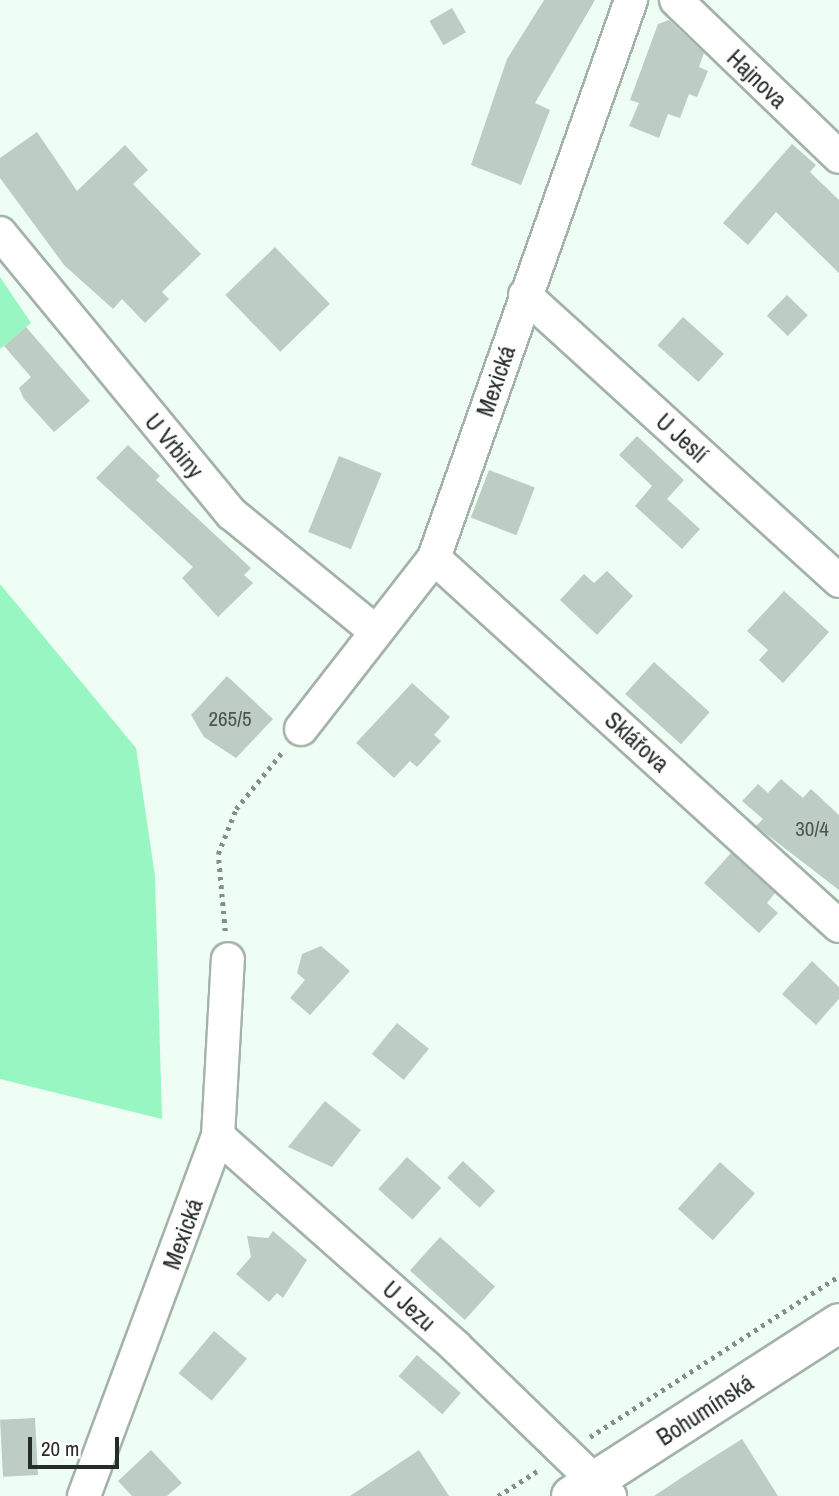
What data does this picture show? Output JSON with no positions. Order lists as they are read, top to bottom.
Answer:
{
  "streets": {
    "main road": ["Bohumínská"],
    "street": [
      "Hajnova",
      "Mexická",
      "U Jeslí",
      "U Vrbiny",
      "Sklářova",
      "U Jezu"
    ]
  },
  "crossings": [
    ["Mexická", "U Jeslí"],
    ["Mexická", "U Vrbiny"],
    ["Mexická", "Sklářova"],
    ["Mexická", "U Jezu"],
    ["U Jezu", "Bohumínská"]
  ],
  "house_numbers": ["265/5", "30/4"],
  "scale_bar": "20 m"
}
